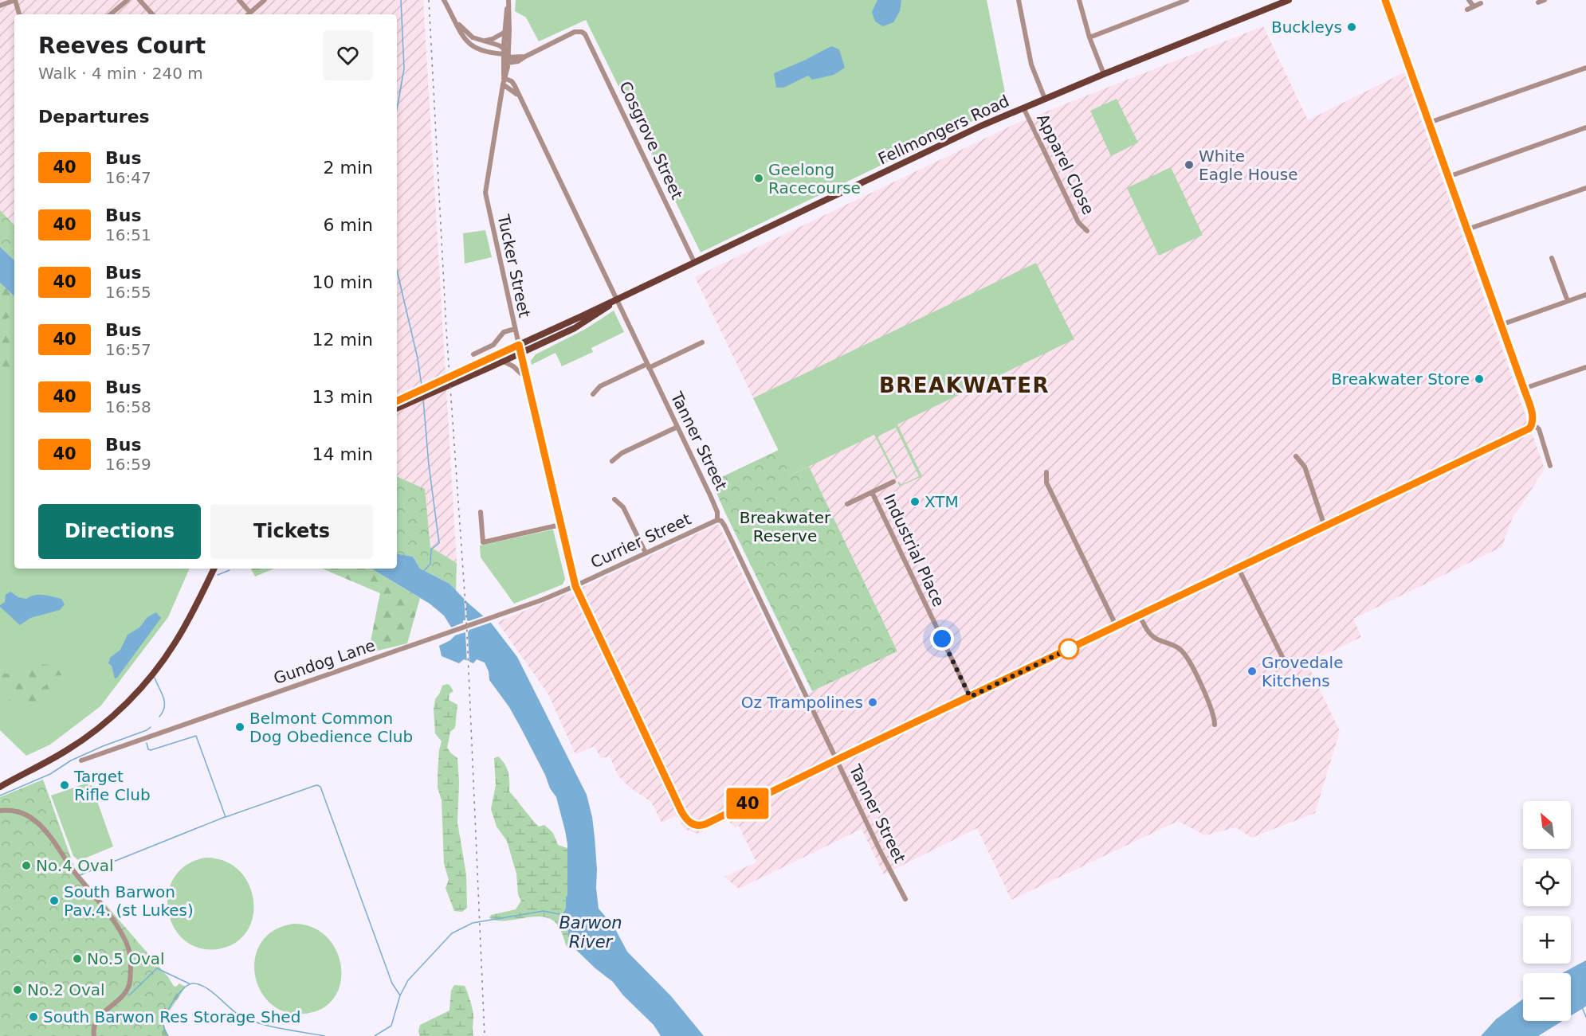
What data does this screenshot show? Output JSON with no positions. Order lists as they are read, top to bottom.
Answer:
{
  "streets": {
    "main road": ["Fellmongers Road", "Tucker Street"],
    "street": [
      "Cosgrove Street",
      "Apparel Close",
      "Tanner Street",
      "Currier Street",
      "Industrial Place",
      "Gundog Lane"
    ]
  },
  "crossings": [
    ["Fellmongers Road", "Cosgrove Street"],
    ["Fellmongers Road", "Apparel Close"],
    ["Fellmongers Road", "Tucker Street"],
    ["Fellmongers Road", "Tanner Street"],
    ["Cosgrove Street", "Tucker Street"],
    ["Tucker Street", "Tanner Street"],
    ["Tucker Street", "Currier Street"],
    ["Tucker Street", "Gundog Lane"],
    ["Tanner Street", "Currier Street"],
    ["Currier Street", "Gundog Lane"]
  ],
  "districts": ["BREAKWATER"],
  "water": ["Barwon River"],
  "parks": ["Breakwater Reserve"],
  "places": [
    "Buckleys",
    "White Eagle House",
    "Geelong Racecourse",
    "Breakwater Store",
    "XTM",
    "Grovedale Kitchens",
    "Oz Trampolines",
    "Belmont Common Dog Obedience Club",
    "Target Rifle Club",
    "No.4 Oval",
    "South Barwon Pav.4. (st Lukes)",
    "No.5 Oval",
    "No.2 Oval",
    "South Barwon Res Storage Shed"
  ],
  "lines": ["bus line 40"],
  "north": "top left",
  "page": {
    "on_map": "40",
    "heading": [
      ["Reeves Court", "Walk · 4 min · 240 m"],
      "Departures"
    ],
    "list": [
      {
        "mark": "40",
        "name": "Bus",
        "note": "16:47",
        "value": "2 min"
      },
      {
        "mark": "40",
        "name": "Bus",
        "note": "16:51",
        "value": "6 min"
      },
      {
        "mark": "40",
        "name": "Bus",
        "note": "16:55",
        "value": "10 min"
      },
      {
        "mark": "40",
        "name": "Bus",
        "note": "16:57",
        "value": "12 min"
      },
      {
        "mark": "40",
        "name": "Bus",
        "note": "16:58",
        "value": "13 min"
      },
      {
        "mark": "40",
        "name": "Bus",
        "note": "16:59",
        "value": "14 min"
      }
    ],
    "buttons": ["Directions", "Tickets"],
    "map_buttons": ["+", "−"]
  }
}
